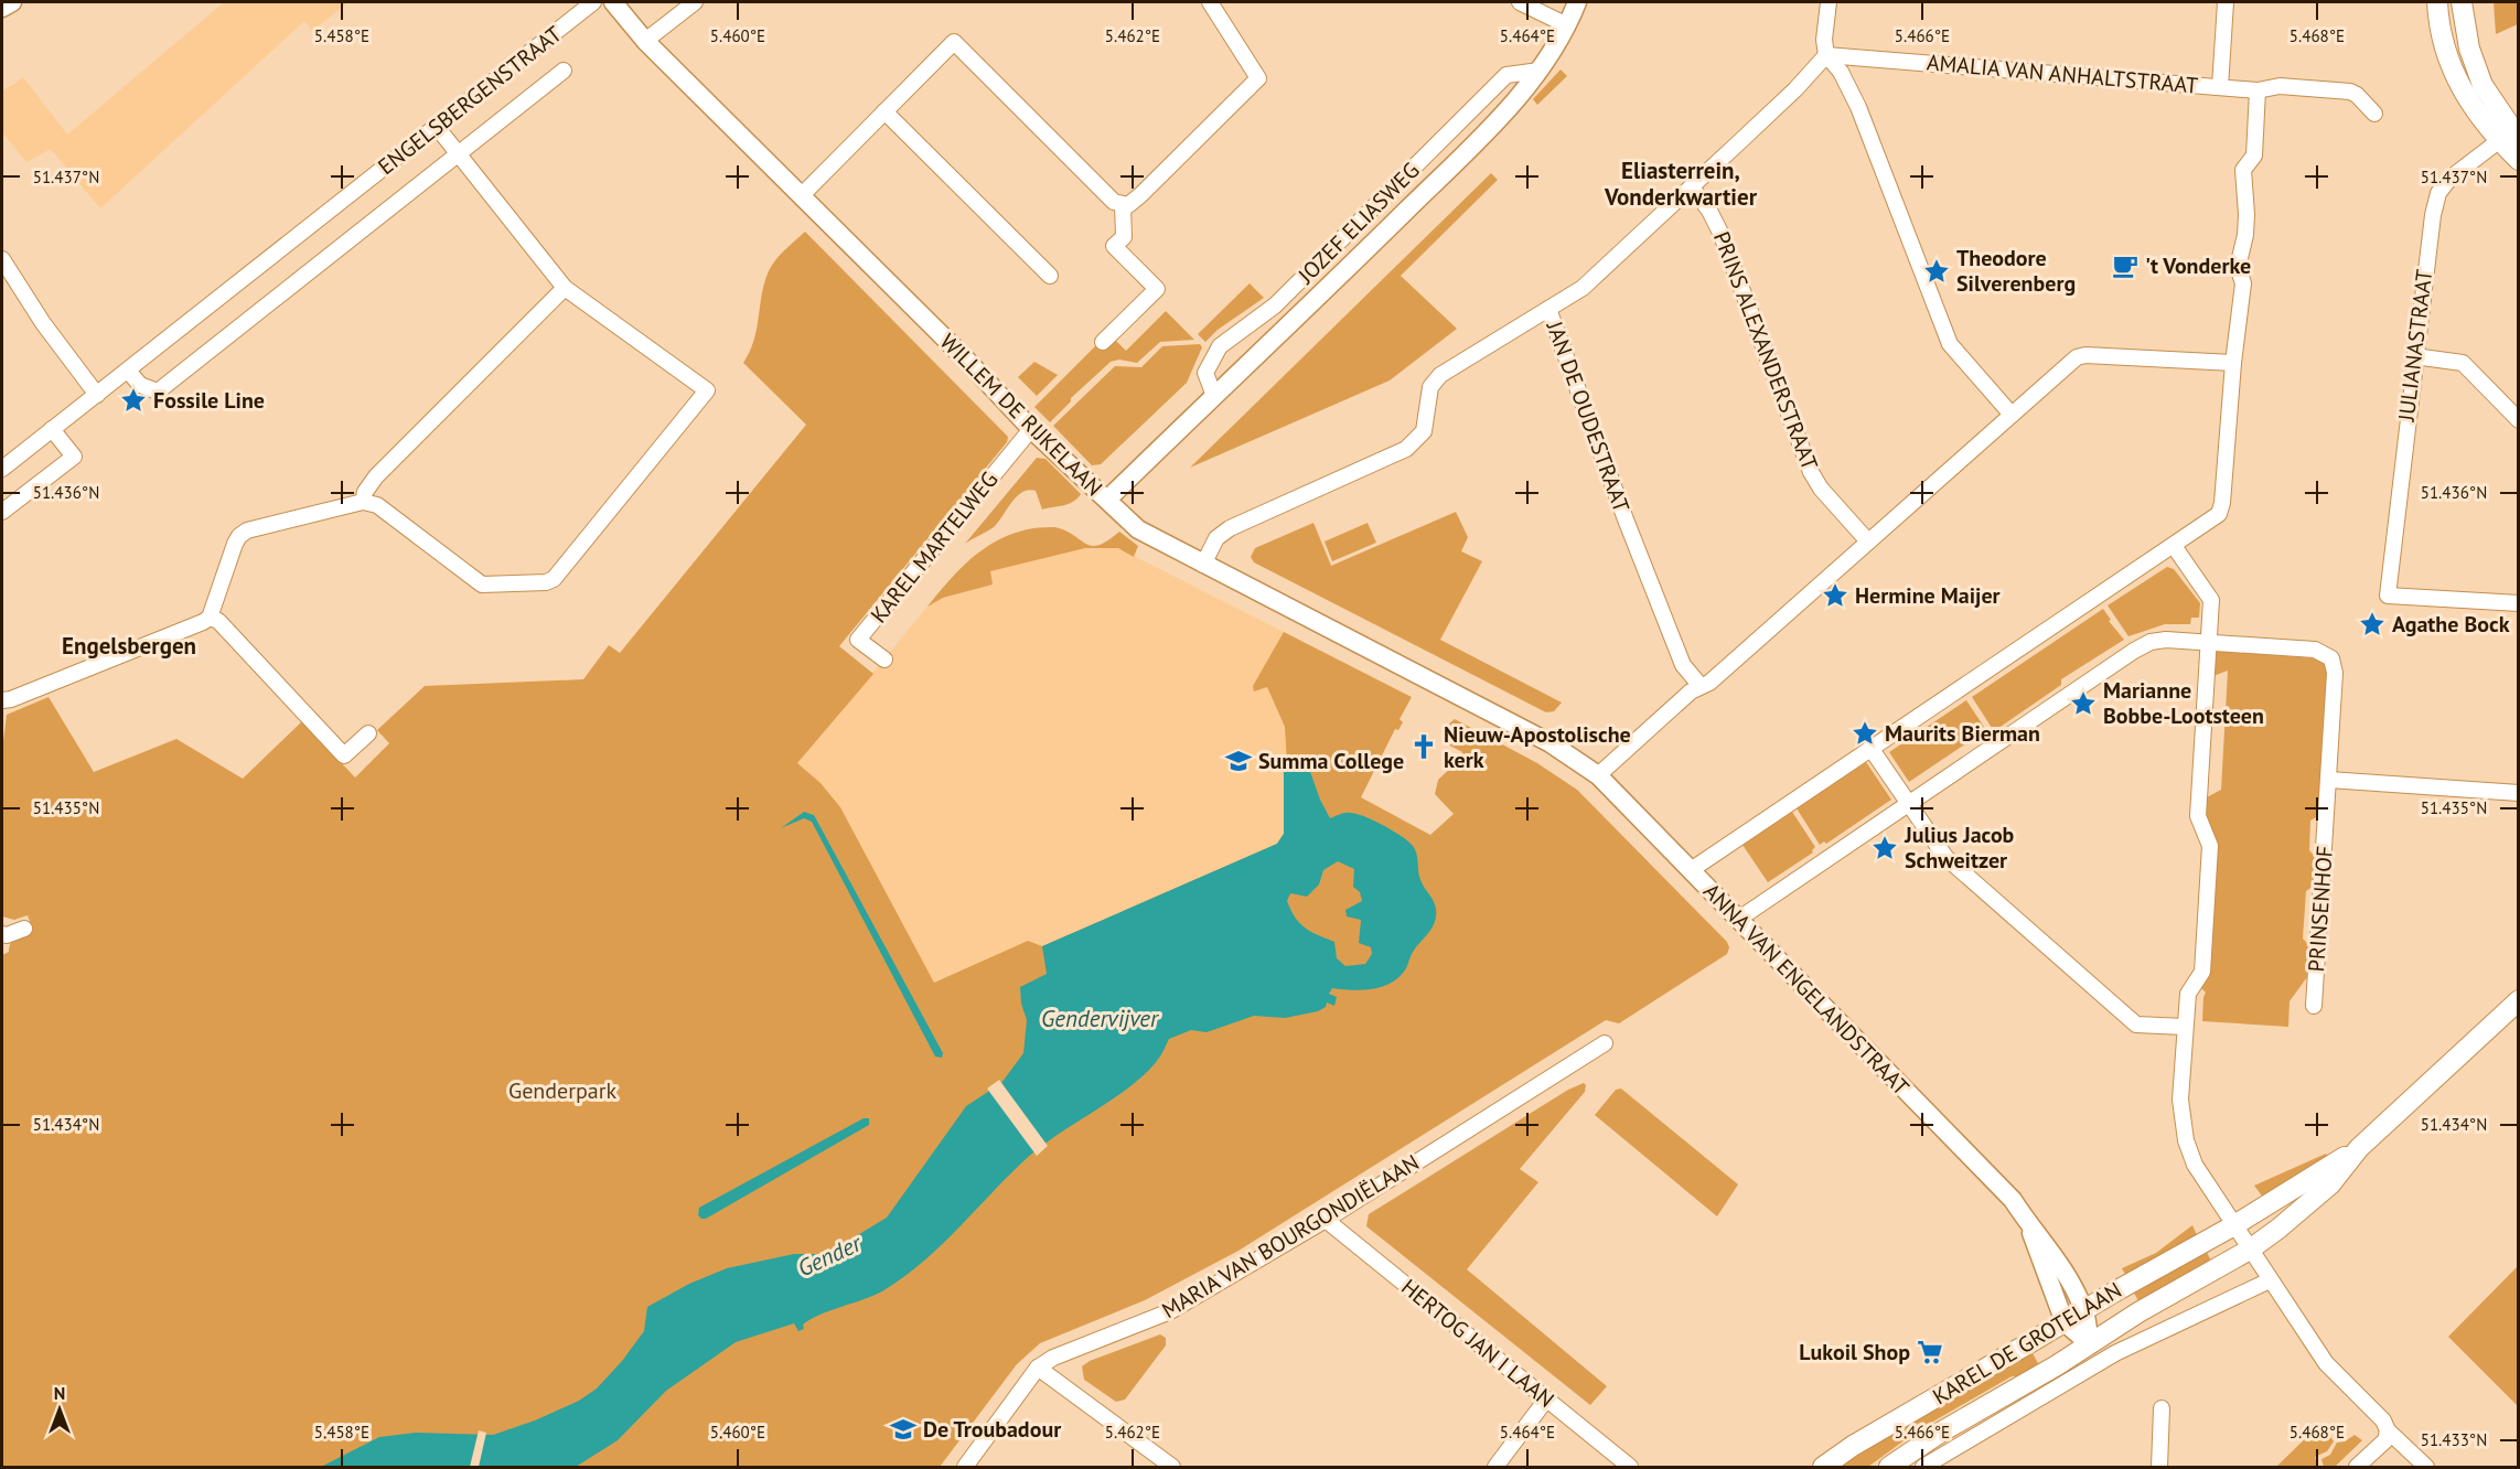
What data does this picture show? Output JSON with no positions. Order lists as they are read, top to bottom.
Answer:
{
  "streets": {
    "main road": ["KAREL DE GROTELAAN"],
    "street": [
      "AMALIA VAN ANHALTSTRAAT",
      "ENGELSBERGENSTRAAT",
      "JOZEF ELIASWEG",
      "JULIANASTRAAT",
      "PRINS ALEXANDERSTRAAT",
      "WILLEM DE RIJKELAAN",
      "JAN DE OUDESTRAAT",
      "KAREL MARTELWEG",
      "PRINSENHOF",
      "ANNA VAN ENGELANDSTRAAT",
      "MARIA VAN BOURGONDIËLAAN",
      "HERTOG JAN I LAAN"
    ]
  },
  "crossings": [
    ["AMALIA VAN ANHALTSTRAAT", "JAN DE OUDESTRAAT"],
    ["JOZEF ELIASWEG", "WILLEM DE RIJKELAAN"],
    ["PRINS ALEXANDERSTRAAT", "JAN DE OUDESTRAAT"],
    ["WILLEM DE RIJKELAAN", "KAREL MARTELWEG"],
    ["WILLEM DE RIJKELAAN", "ANNA VAN ENGELANDSTRAAT"],
    ["ANNA VAN ENGELANDSTRAAT", "KAREL DE GROTELAAN"],
    ["MARIA VAN BOURGONDIËLAAN", "HERTOG JAN I LAAN"]
  ],
  "districts": ["Eliasterrein, Vonderkwartier", "Engelsbergen"],
  "water": ["Gendervijver", "Gender"],
  "parks": ["Genderpark"],
  "places": {
    "cafe": ["'t Vonderke"],
    "place": [
      "Theodore Silverenberg",
      "Fossile Line",
      "Hermine Maijer",
      "Agathe Bock",
      "Marianne Bobbe-Lootsteen",
      "Maurits Bierman",
      "Julius Jacob Schweitzer"
    ],
    "church": ["Nieuw-Apostolische kerk"],
    "school or university": ["Summa College", "De Troubadour"],
    "supermarket": ["Lukoil Shop"]
  },
  "north": "top",
  "coordinates": [
    "5.458°E",
    "5.460°E",
    "5.462°E",
    "5.464°E",
    "5.466°E",
    "5.468°E",
    "51.437°N",
    "51.436°N",
    "51.435°N",
    "51.434°N",
    "51.433°N"
  ]
}
